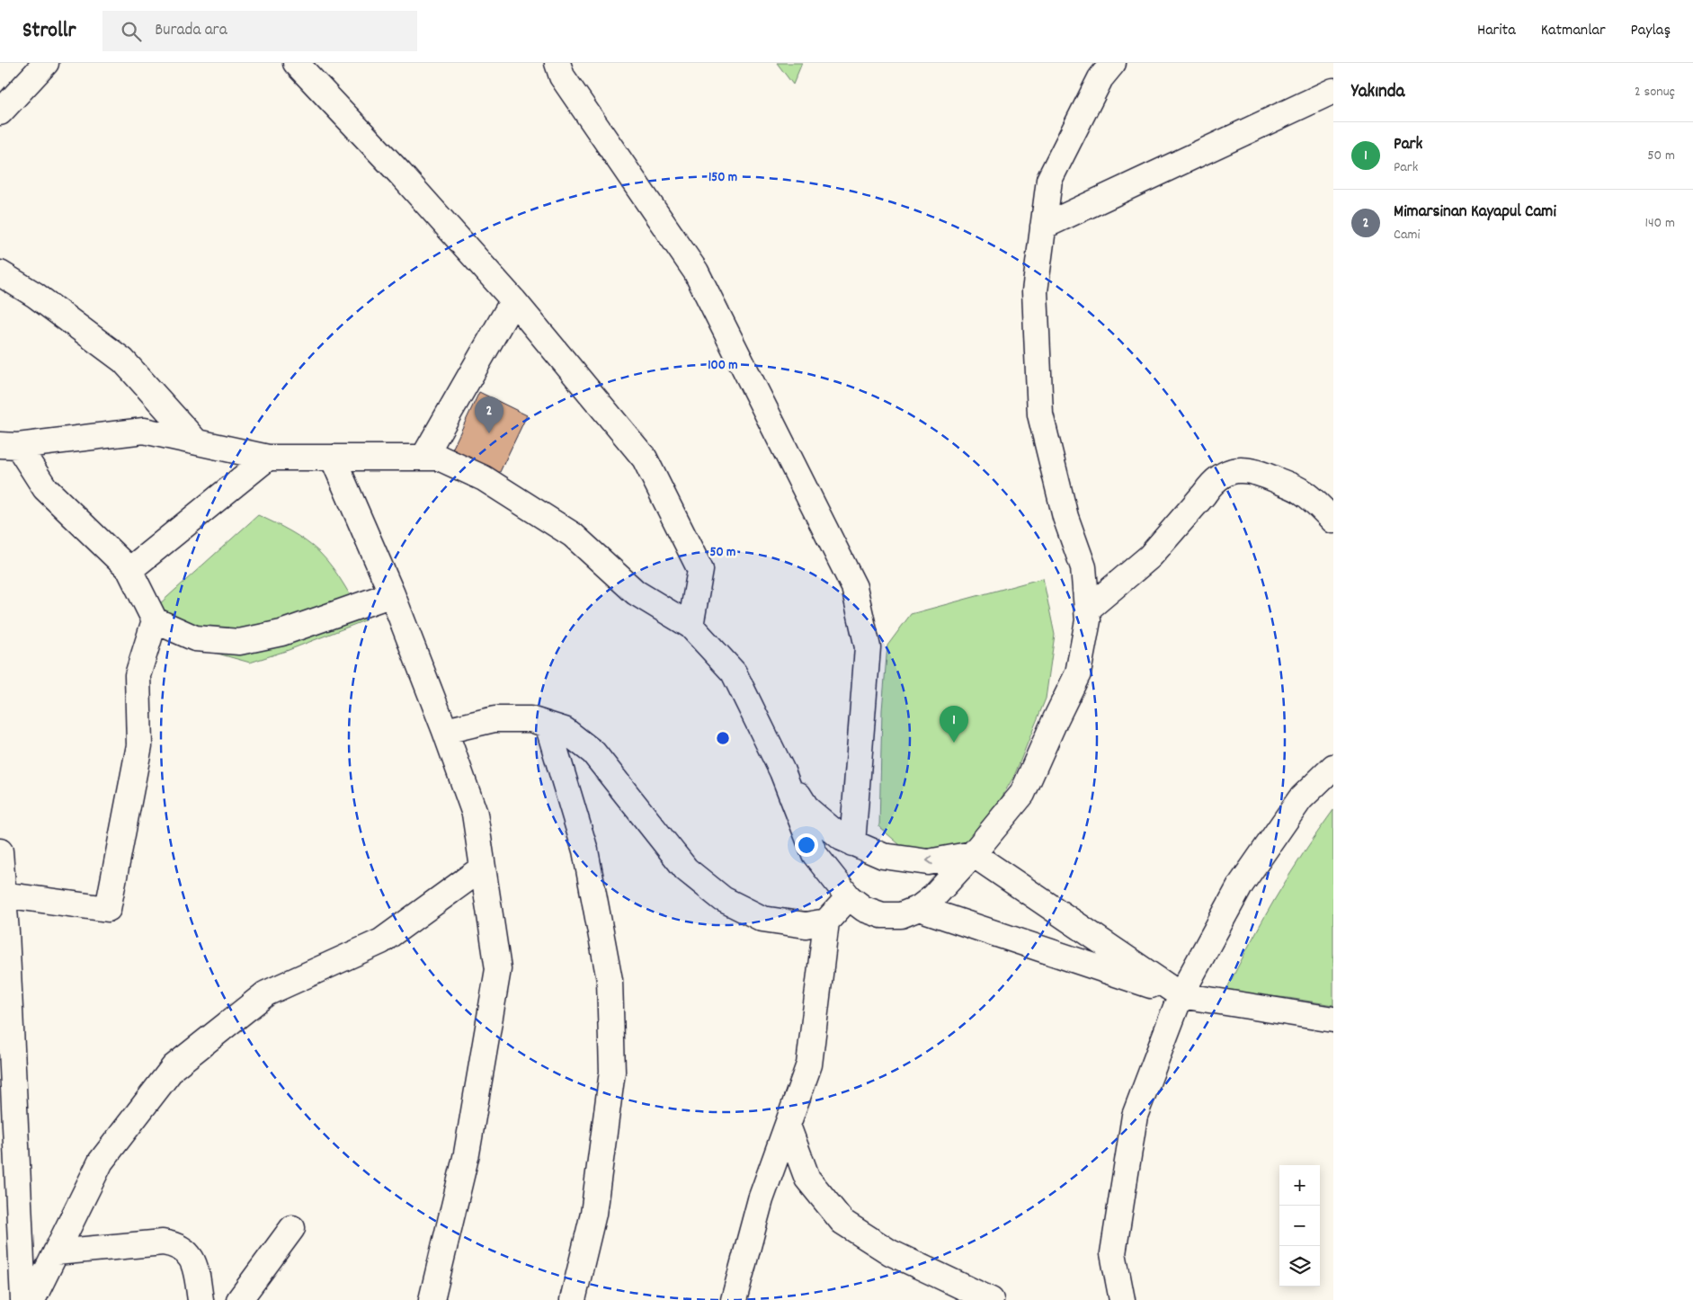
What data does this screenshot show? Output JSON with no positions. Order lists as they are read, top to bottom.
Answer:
{
  "page": {
    "header": "Strollr",
    "search": "Burada ara",
    "nav": ["Harita", "Katmanlar", "Paylaş"],
    "heading": ["Yakında", "2 sonuç"],
    "list": [
      {
        "mark": "1",
        "name": "Park",
        "note": "Park",
        "value": "50 m"
      },
      {
        "mark": "2",
        "name": "Mimarsinan Kayapul Cami",
        "note": "Cami",
        "value": "140 m"
      }
    ],
    "pins": ["2", "1"],
    "map_buttons": ["+", "−"]
  },
  "rings": ["150 m", "100 m", "50 m"]
}
